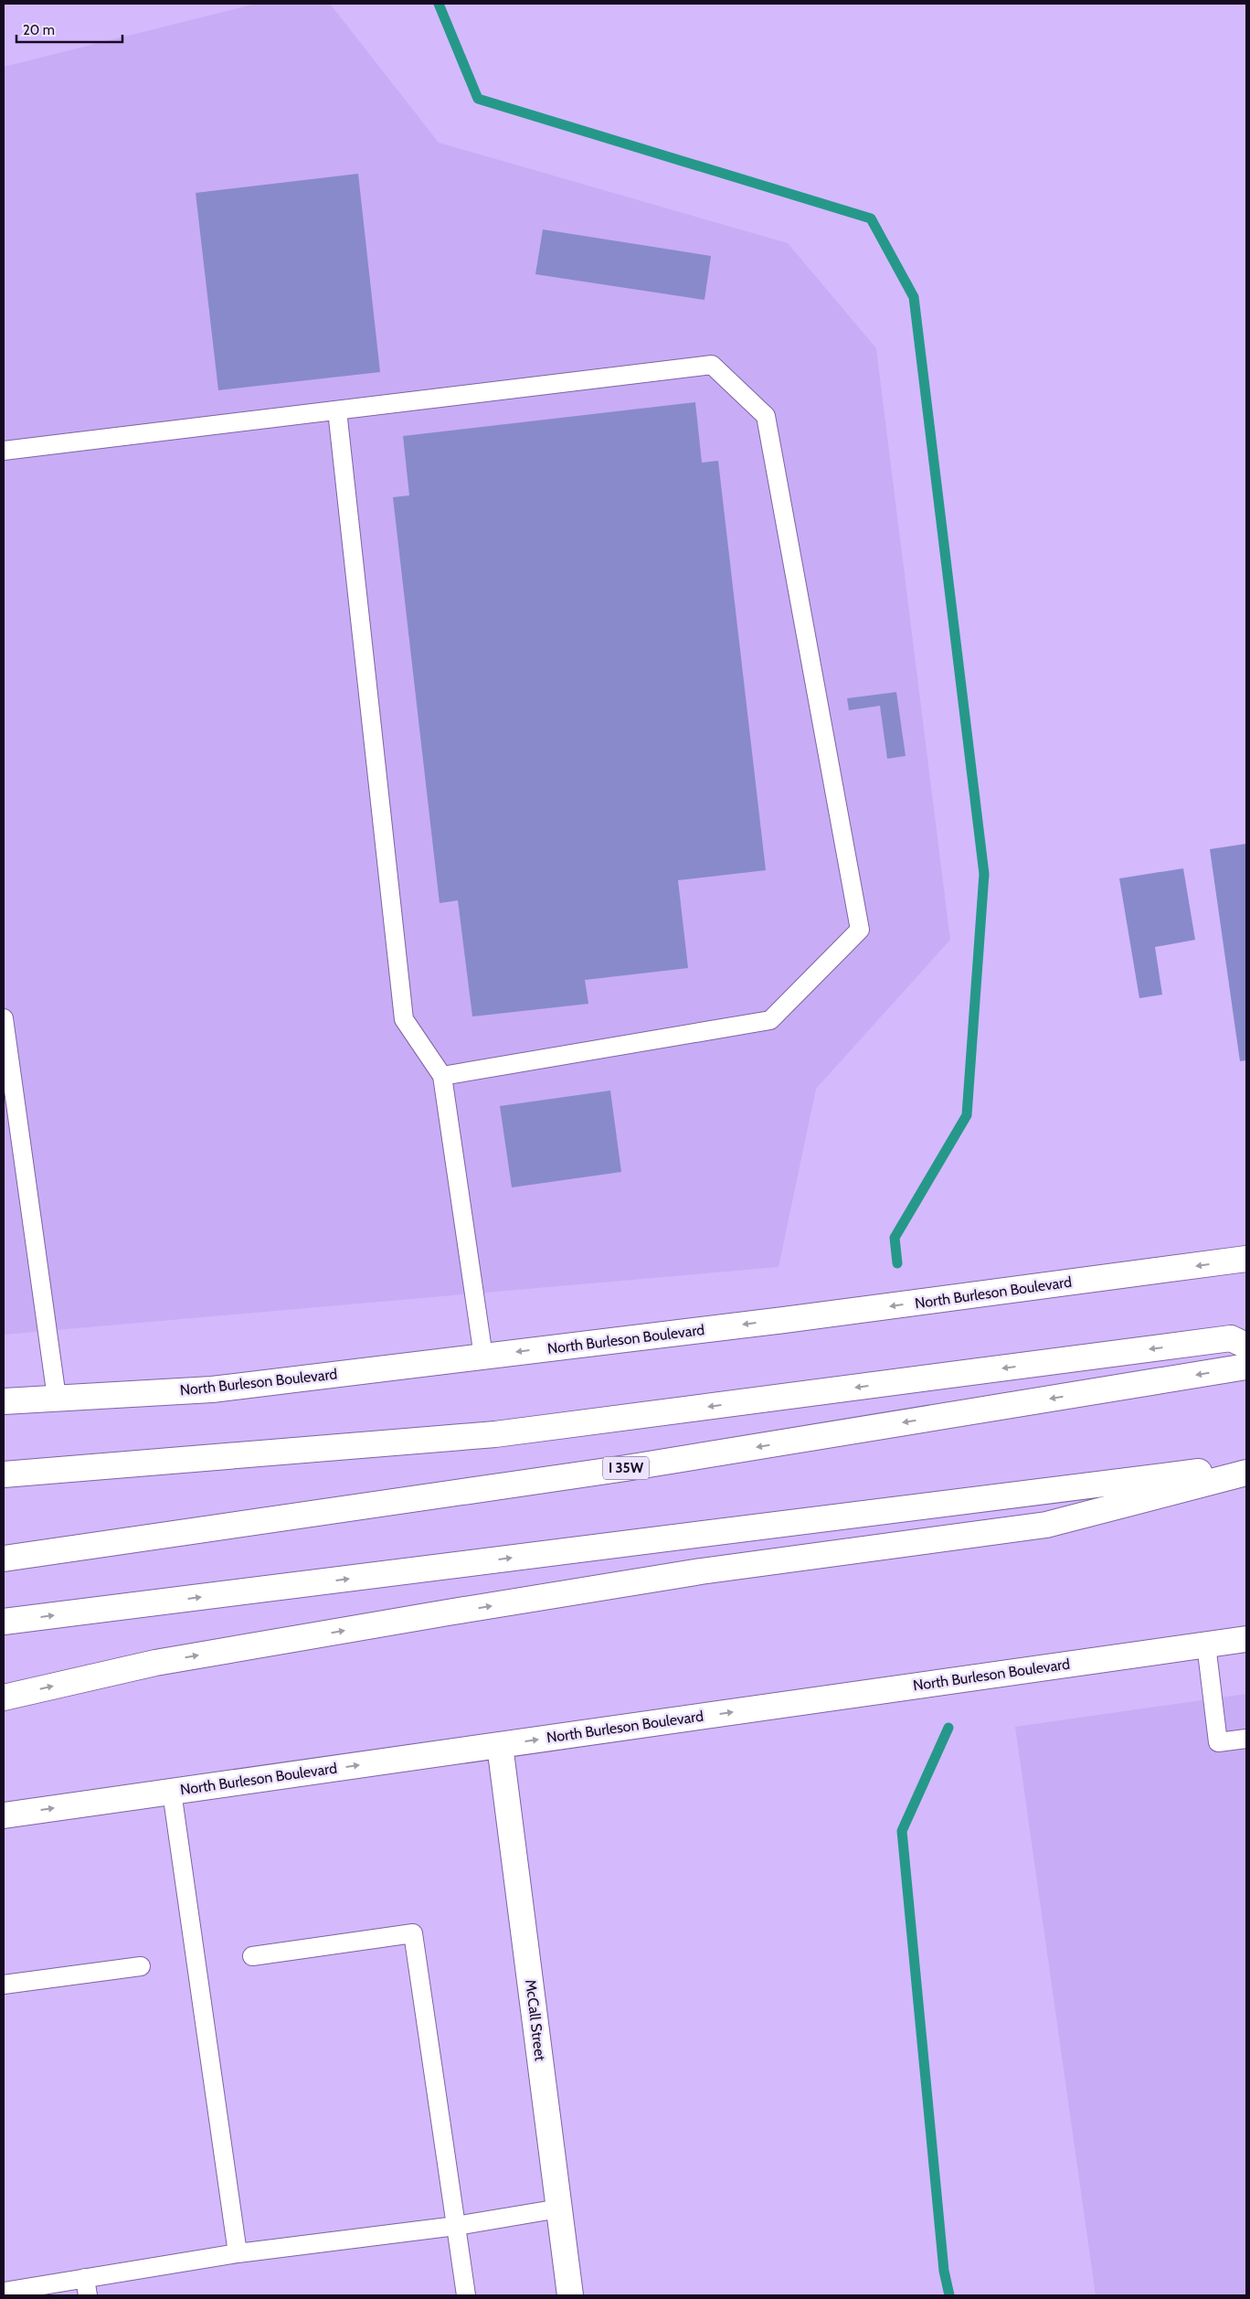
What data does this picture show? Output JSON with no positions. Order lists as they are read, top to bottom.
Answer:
{
  "streets": {
    "main road": ["North Burleson Boulevard", "I 35W", "McCall Street"]
  },
  "crossings": [
    ["North Burleson Boulevard", "McCall Street"]
  ],
  "scale_bar": "20 m"
}
